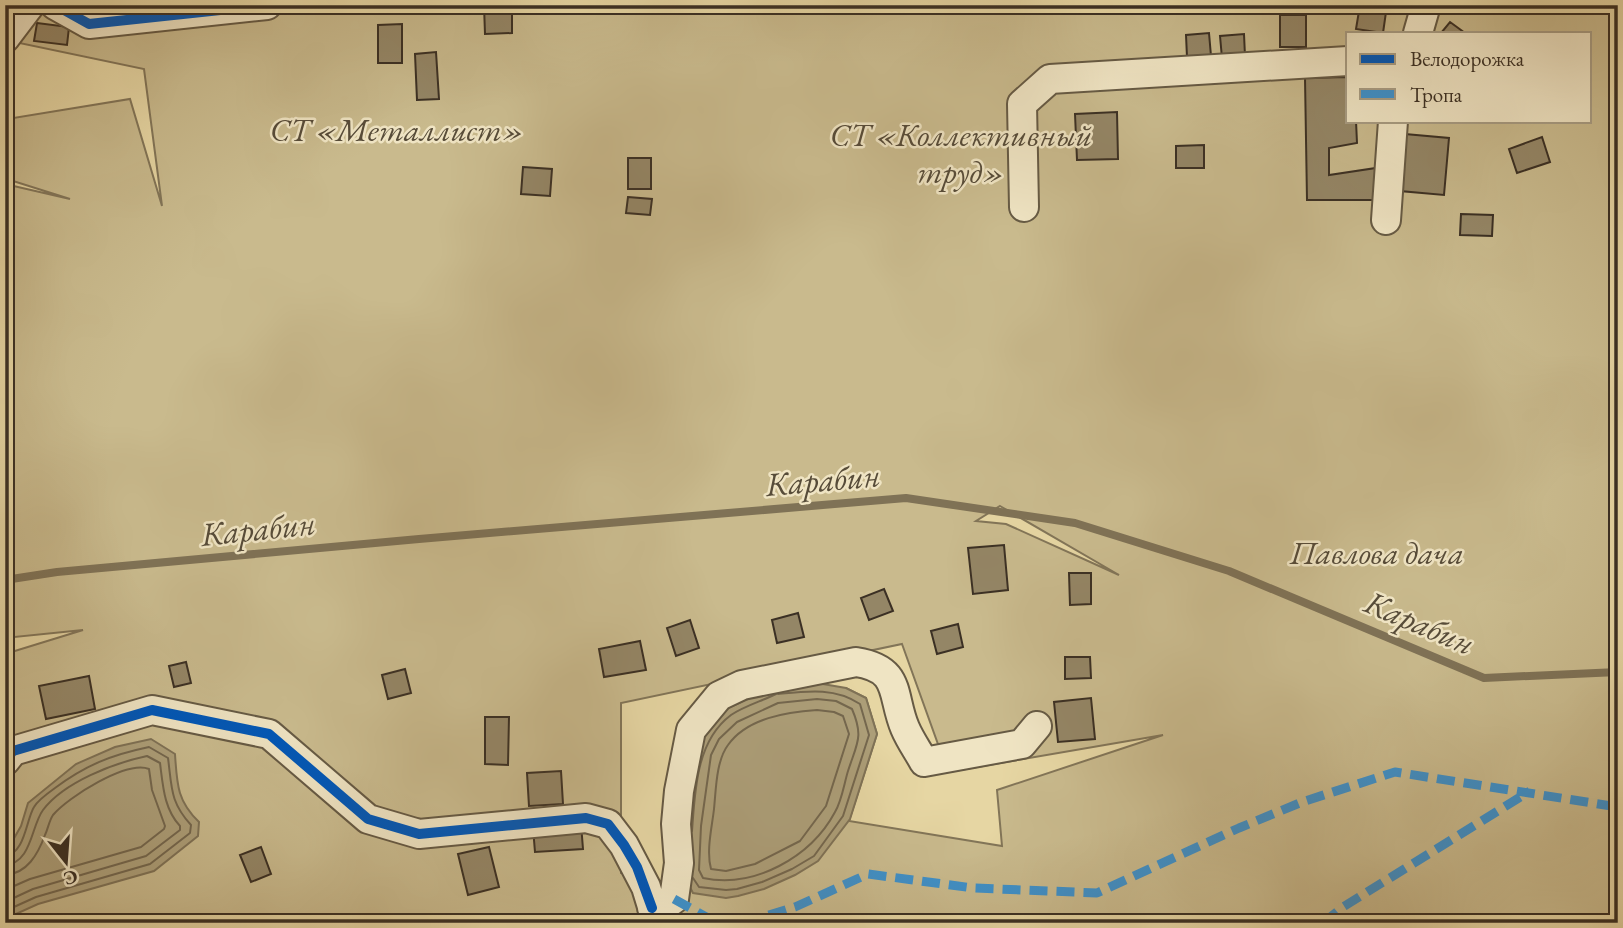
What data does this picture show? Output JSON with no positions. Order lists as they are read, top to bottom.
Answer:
{
  "water": ["Карабин"],
  "parks": ["СТ «Металлист»", "СТ «Коллективный труд»", "Павлова дача"],
  "legend": ["Велодорожка", "Тропа"],
  "north": "bottom"
}
